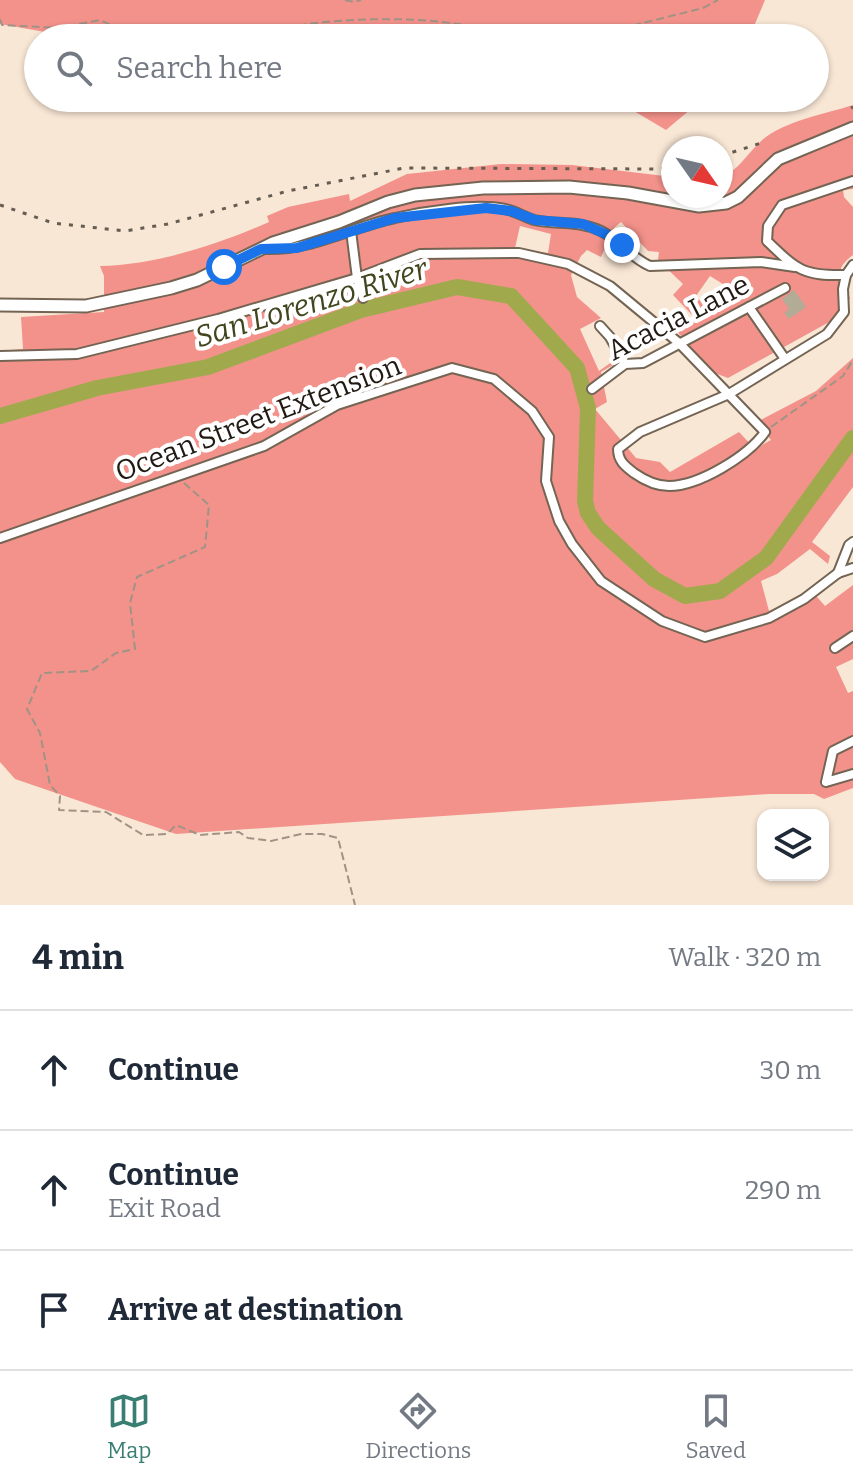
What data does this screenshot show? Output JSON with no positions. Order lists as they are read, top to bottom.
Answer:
{
  "streets": {
    "street": ["Acacia Lane", "Ocean Street Extension"]
  },
  "water": ["San Lorenzo River"],
  "north": "bottom right",
  "page": {
    "search": "Search here",
    "heading": ["4 min", "Walk · 320 m"],
    "list": [
      ["Continue", "30 m"],
      ["Continue", "Exit Road", "290 m"],
      "Arrive at destination"
    ],
    "nav": ["Map", "Directions", "Saved"]
  }
}
